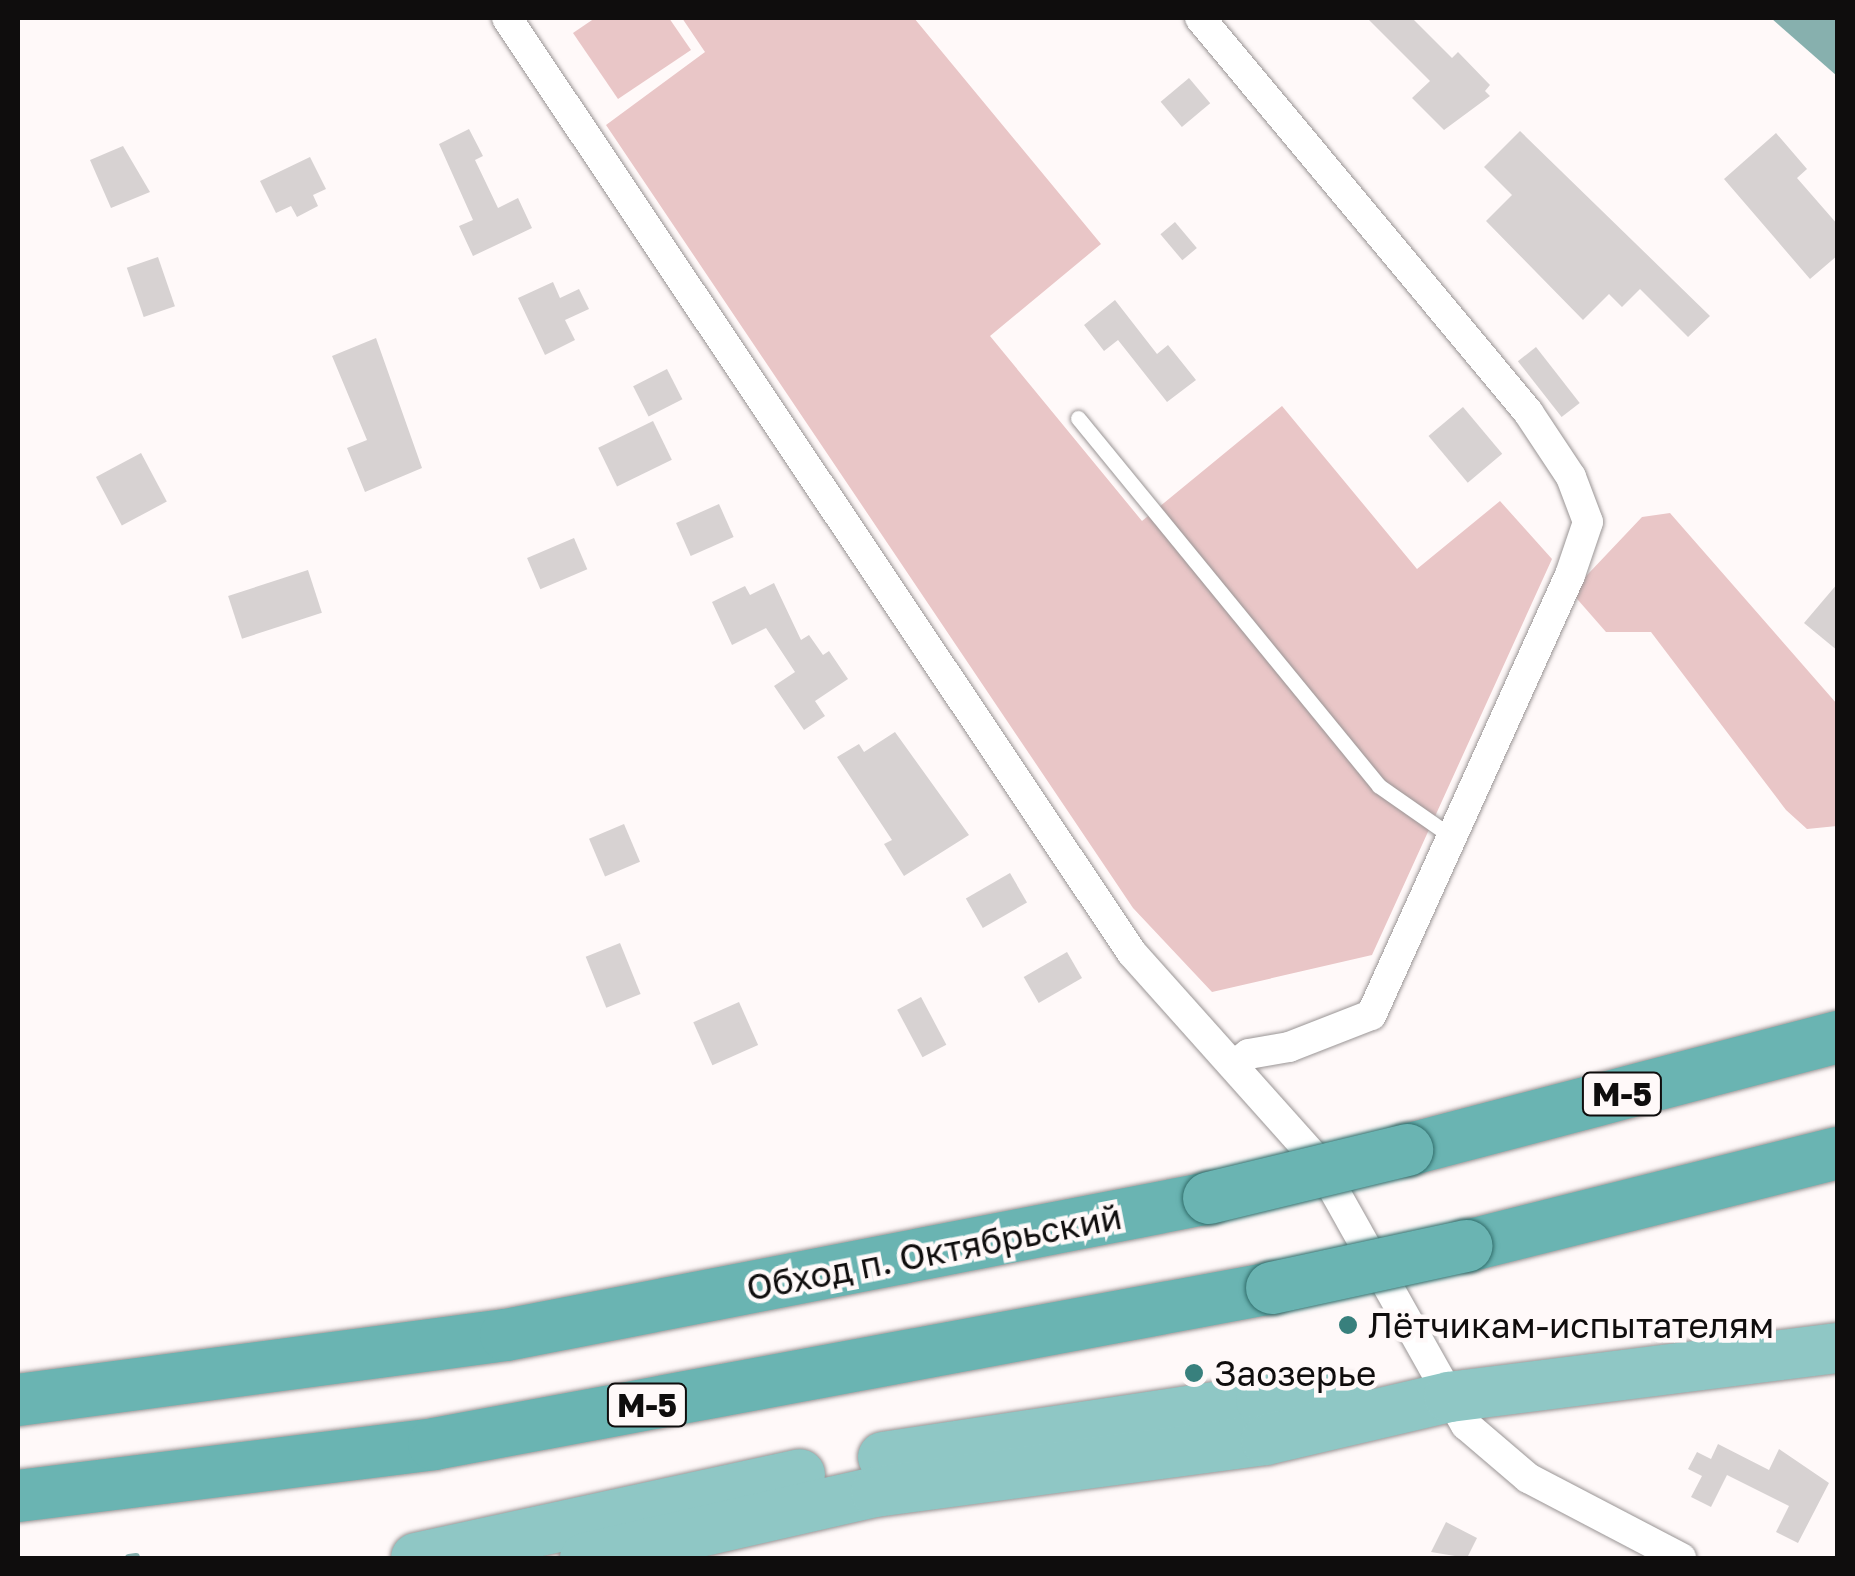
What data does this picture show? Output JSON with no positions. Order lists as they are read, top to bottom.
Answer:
{
  "streets": {
    "highway": ["М-5", "Обход п. Октябрьский"]
  },
  "places": ["Лётчикам-испытателям", "Заозерье"]
}
